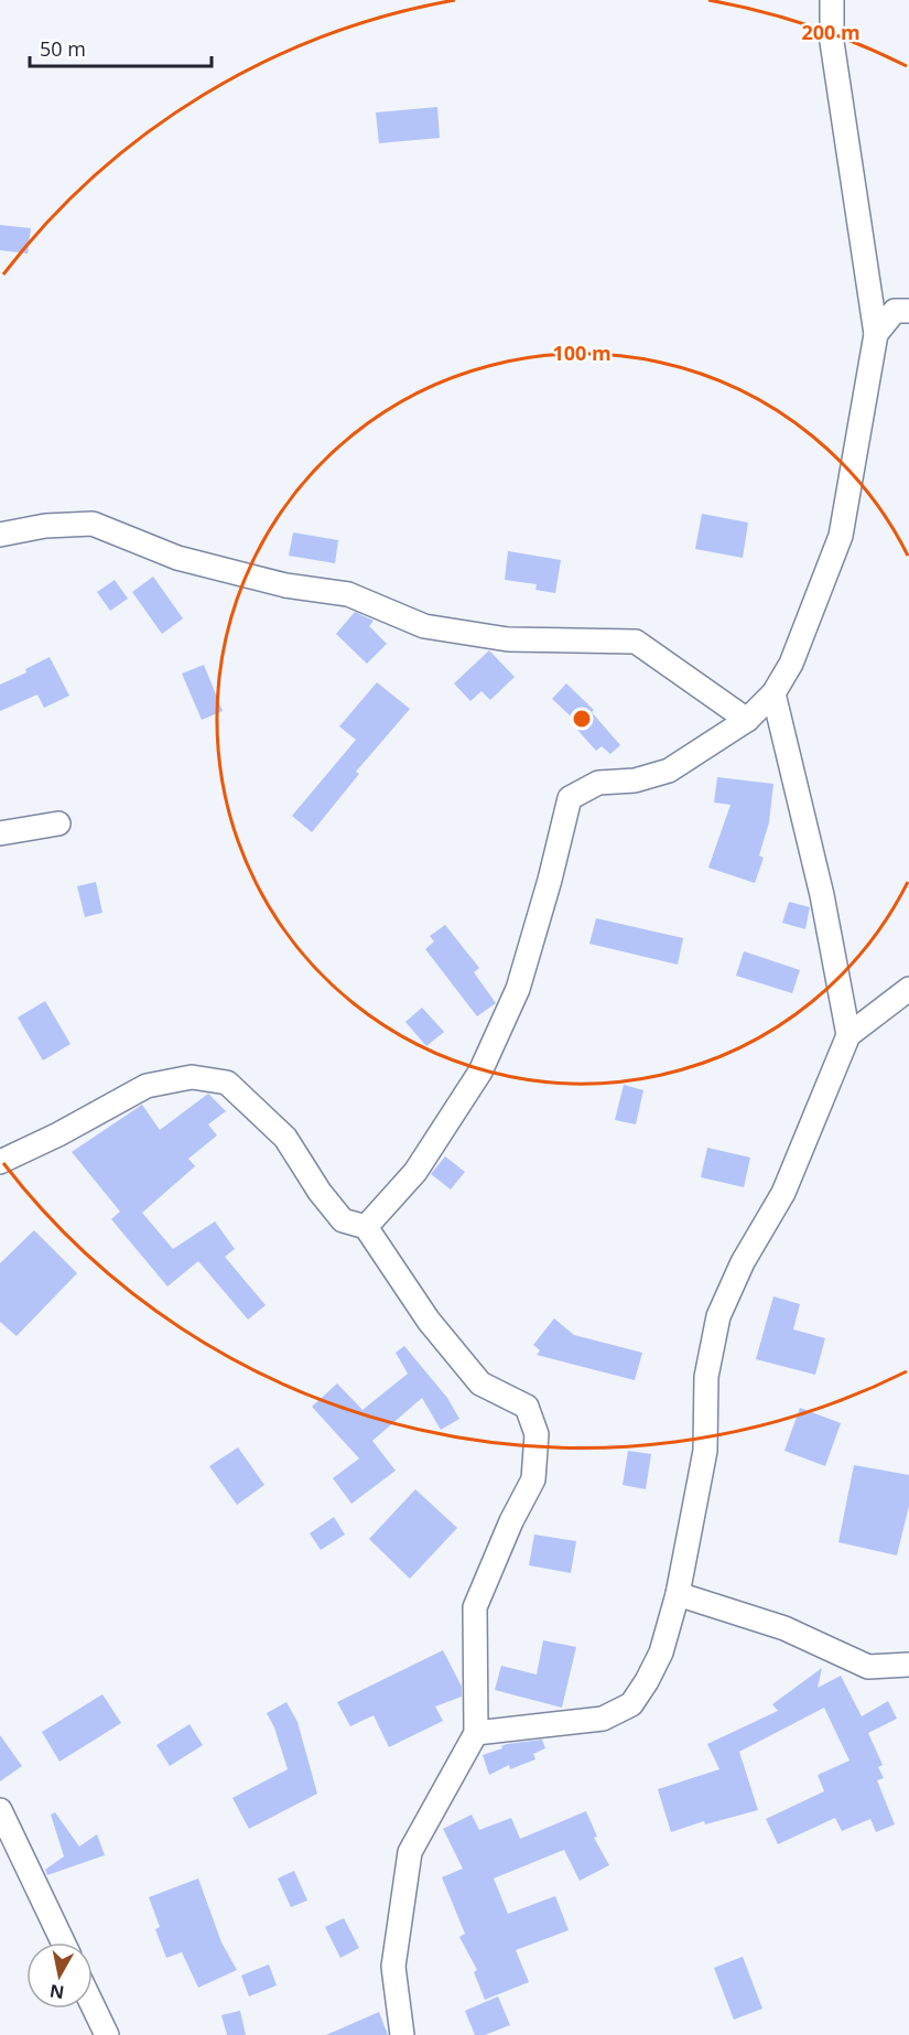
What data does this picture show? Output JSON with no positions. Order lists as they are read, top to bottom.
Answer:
{
  "scale_bar": "50 m",
  "north": "bottom",
  "rings": ["200 m", "100 m"]
}
